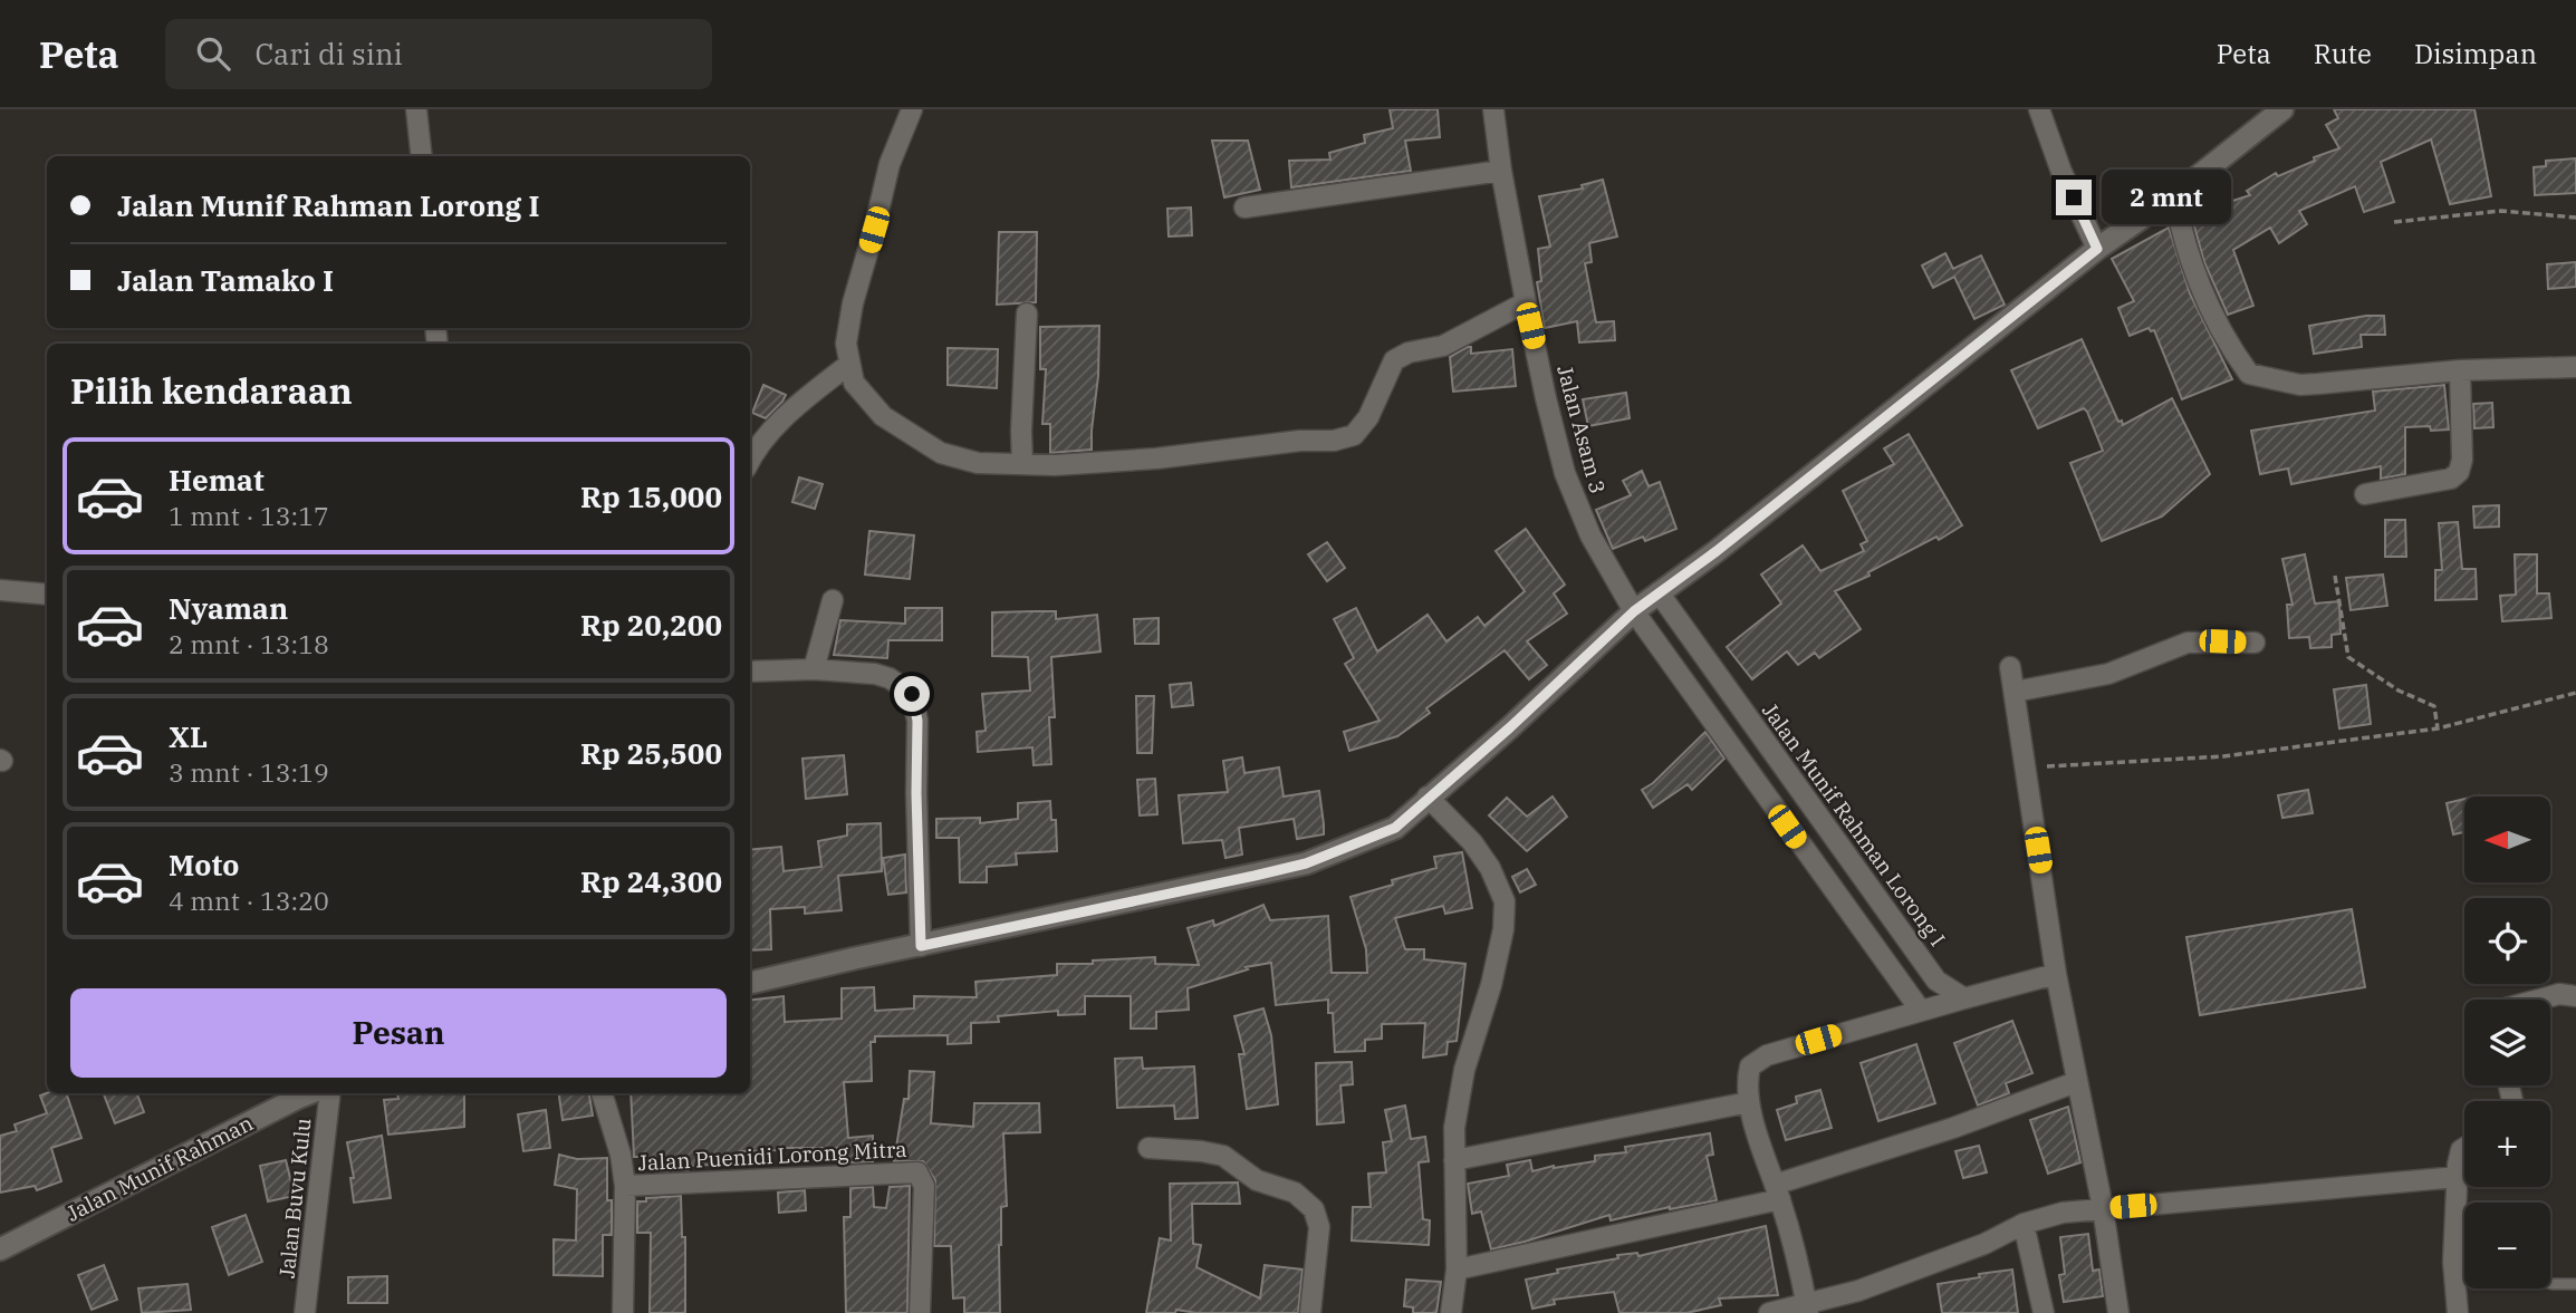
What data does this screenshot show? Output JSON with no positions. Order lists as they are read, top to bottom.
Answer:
{
  "streets": {
    "street": [
      "Jalan Asam 3",
      "Jalan Munif Rahman Lorong I",
      "Jalan Puenidi Lorong Mitra",
      "Jalan Munif Rahman",
      "Jalan Buvu Kulu"
    ]
  },
  "north": "left",
  "page": {
    "header": "Peta",
    "search": "Cari di sini",
    "nav": ["Peta", "Rute", "Disimpan"],
    "banner": ["Jalan Munif Rahman Lorong I", "Jalan Tamako I"],
    "bubble": "2 mnt",
    "heading": "Pilih kendaraan",
    "list": [
      {
        "name": "Hemat",
        "note": "1 mnt · 13:17",
        "value": "Rp 15,000"
      },
      {
        "name": "Nyaman",
        "note": "2 mnt · 13:18",
        "value": "Rp 20,200"
      },
      {
        "name": "XL",
        "note": "3 mnt · 13:19",
        "value": "Rp 25,500"
      },
      {
        "name": "Moto",
        "note": "4 mnt · 13:20",
        "value": "Rp 24,300"
      }
    ],
    "map_buttons": ["+", "−"],
    "buttons": "Pesan"
  }
}
